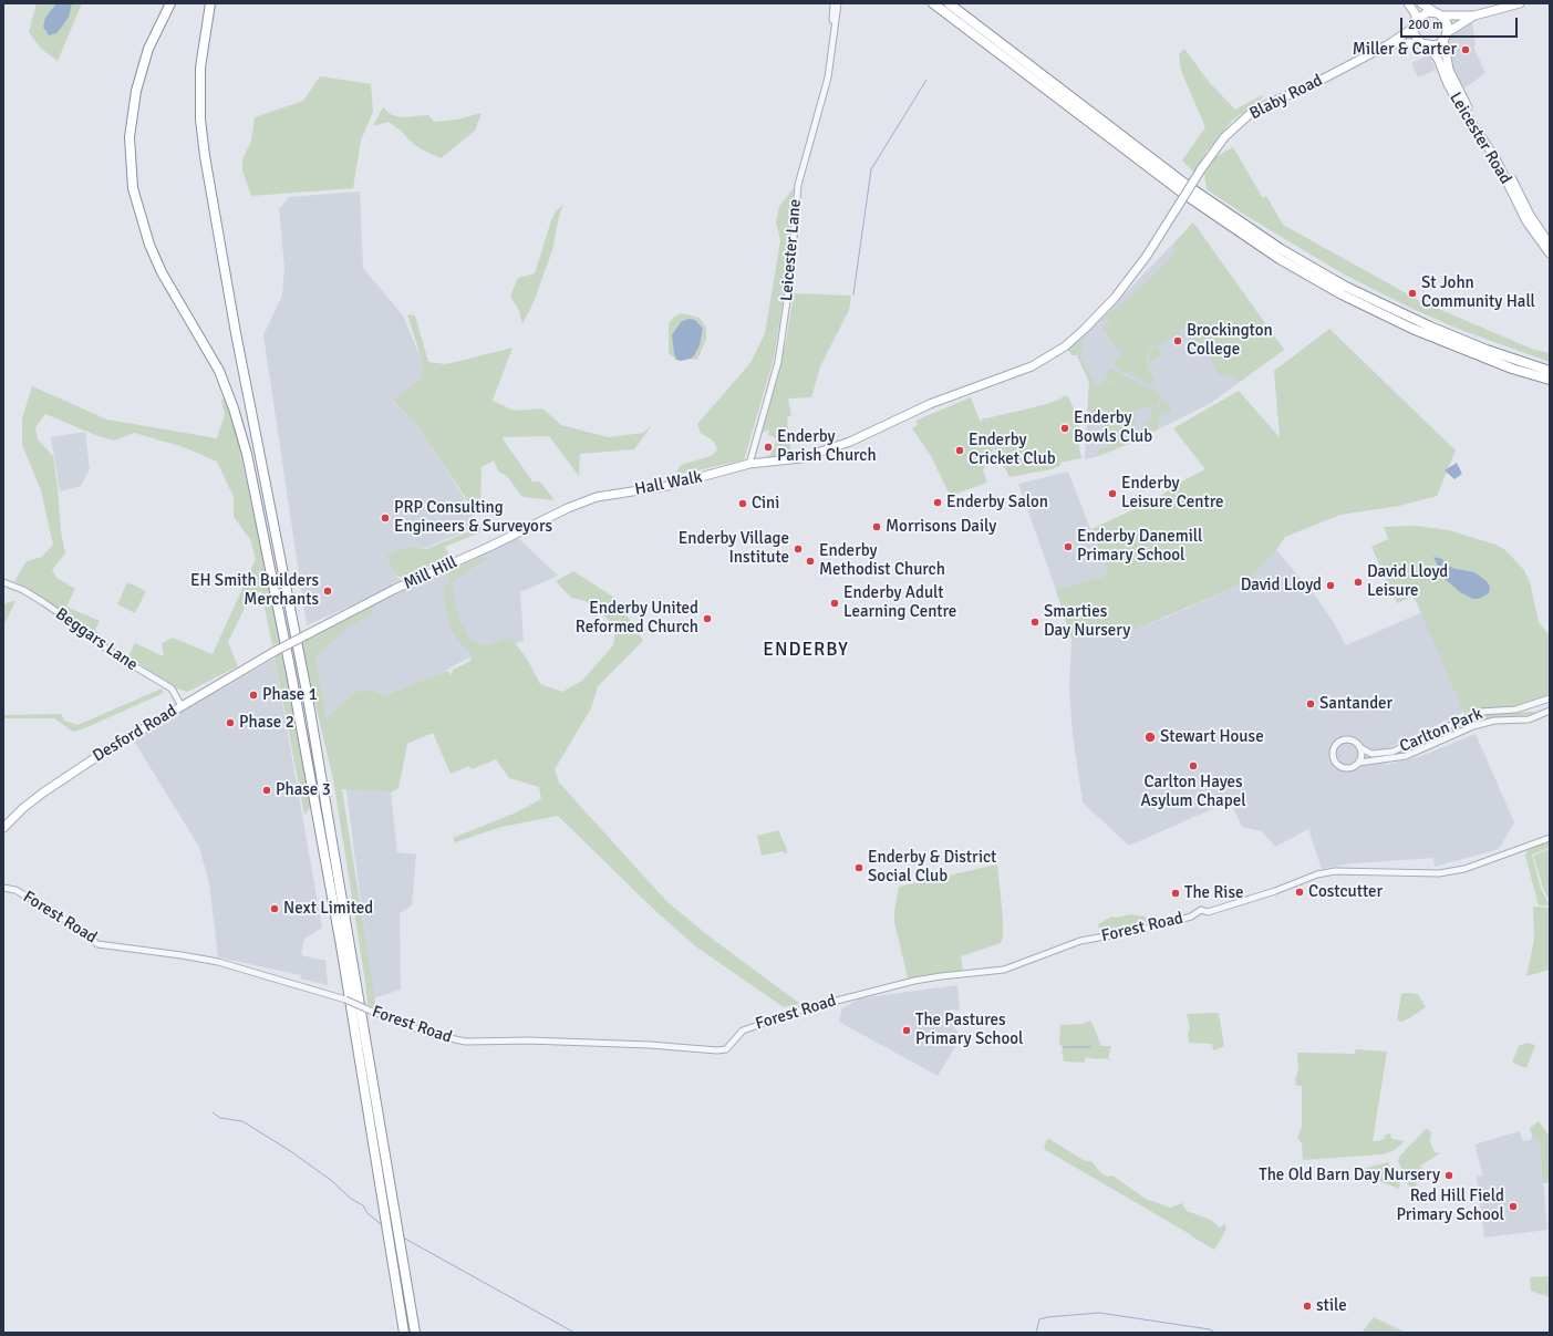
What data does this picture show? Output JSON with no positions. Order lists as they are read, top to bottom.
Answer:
{
  "streets": {
    "main road": [
      "Blaby Road",
      "Leicester Road",
      "Hall Walk",
      "Mill Hill",
      "Desford Road"
    ],
    "street": [
      "Leicester Lane",
      "Beggars Lane",
      "Carlton Park",
      "Forest Road"
    ]
  },
  "crossings": [
    ["Blaby Road", "Leicester Road"],
    ["Blaby Road", "Hall Walk"],
    ["Leicester Lane", "Hall Walk"],
    ["Hall Walk", "Mill Hill"],
    ["Mill Hill", "Desford Road"],
    ["Beggars Lane", "Desford Road"]
  ],
  "districts": ["ENDERBY"],
  "places": [
    "Miller & Carter",
    "St John Community Hall",
    "Brockington College",
    "Enderby Bowls Club",
    "Enderby Parish Church",
    "Enderby Cricket Club",
    "Enderby Leisure Centre",
    "Enderby Salon",
    "Cini",
    "PRP Consulting Engineers & Surveyors",
    "Morrisons Daily",
    "Enderby Danemill Primary School",
    "Enderby Village Institute",
    "Enderby Methodist Church",
    "David Lloyd Leisure",
    "David Lloyd",
    "EH Smith Builders Merchants",
    "Enderby Adult Learning Centre",
    "Enderby United Reformed Church",
    "Smarties Day Nursery",
    "Phase 1",
    "Santander",
    "Phase 2",
    "Stewart House",
    "Carlton Hayes Asylum Chapel",
    "Phase 3",
    "Enderby & District Social Club",
    "Costcutter",
    "The Rise",
    "Next Limited",
    "The Pastures Primary School",
    "The Old Barn Day Nursery",
    "Red Hill Field Primary School",
    "stile"
  ],
  "scale_bar": "200 m"
}
